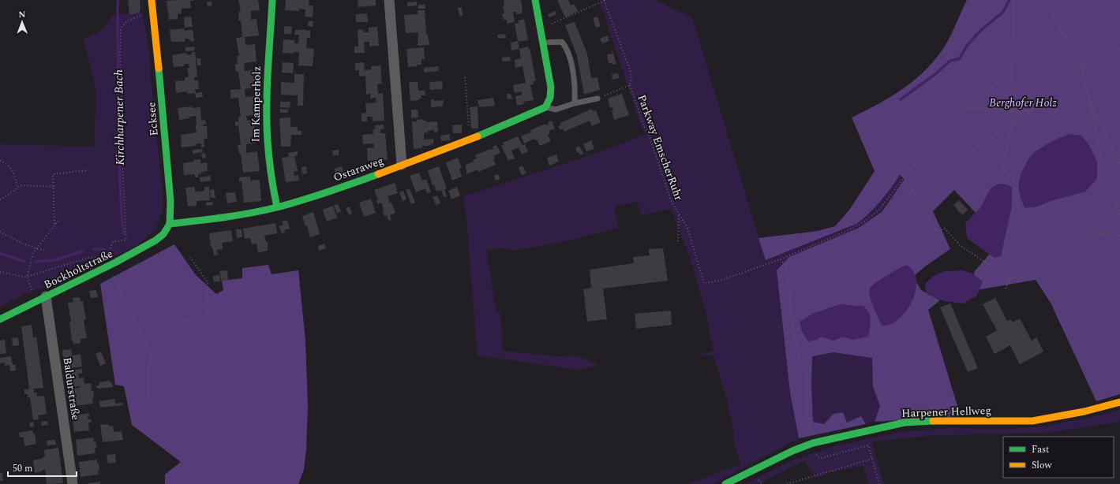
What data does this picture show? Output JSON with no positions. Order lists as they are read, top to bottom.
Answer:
{
  "streets": {
    "street": [
      "Im Kamperholz",
      "Ecksee",
      "Ostaraweg",
      "Bockholtstraße",
      "Baldurstraße",
      "Harpener Hellweg"
    ],
    "path": ["Parkway EmscherRuhr"]
  },
  "crossings": [
    ["Im Kamperholz", "Ostaraweg"],
    ["Ecksee", "Ostaraweg"],
    ["Ecksee", "Bockholtstraße"],
    ["Bockholtstraße", "Baldurstraße"]
  ],
  "water": ["Kirchharpener Bach"],
  "parks": ["Berghofer Holz"],
  "legend": ["Fast", "Slow"],
  "scale_bar": "50 m",
  "north": "top"
}
